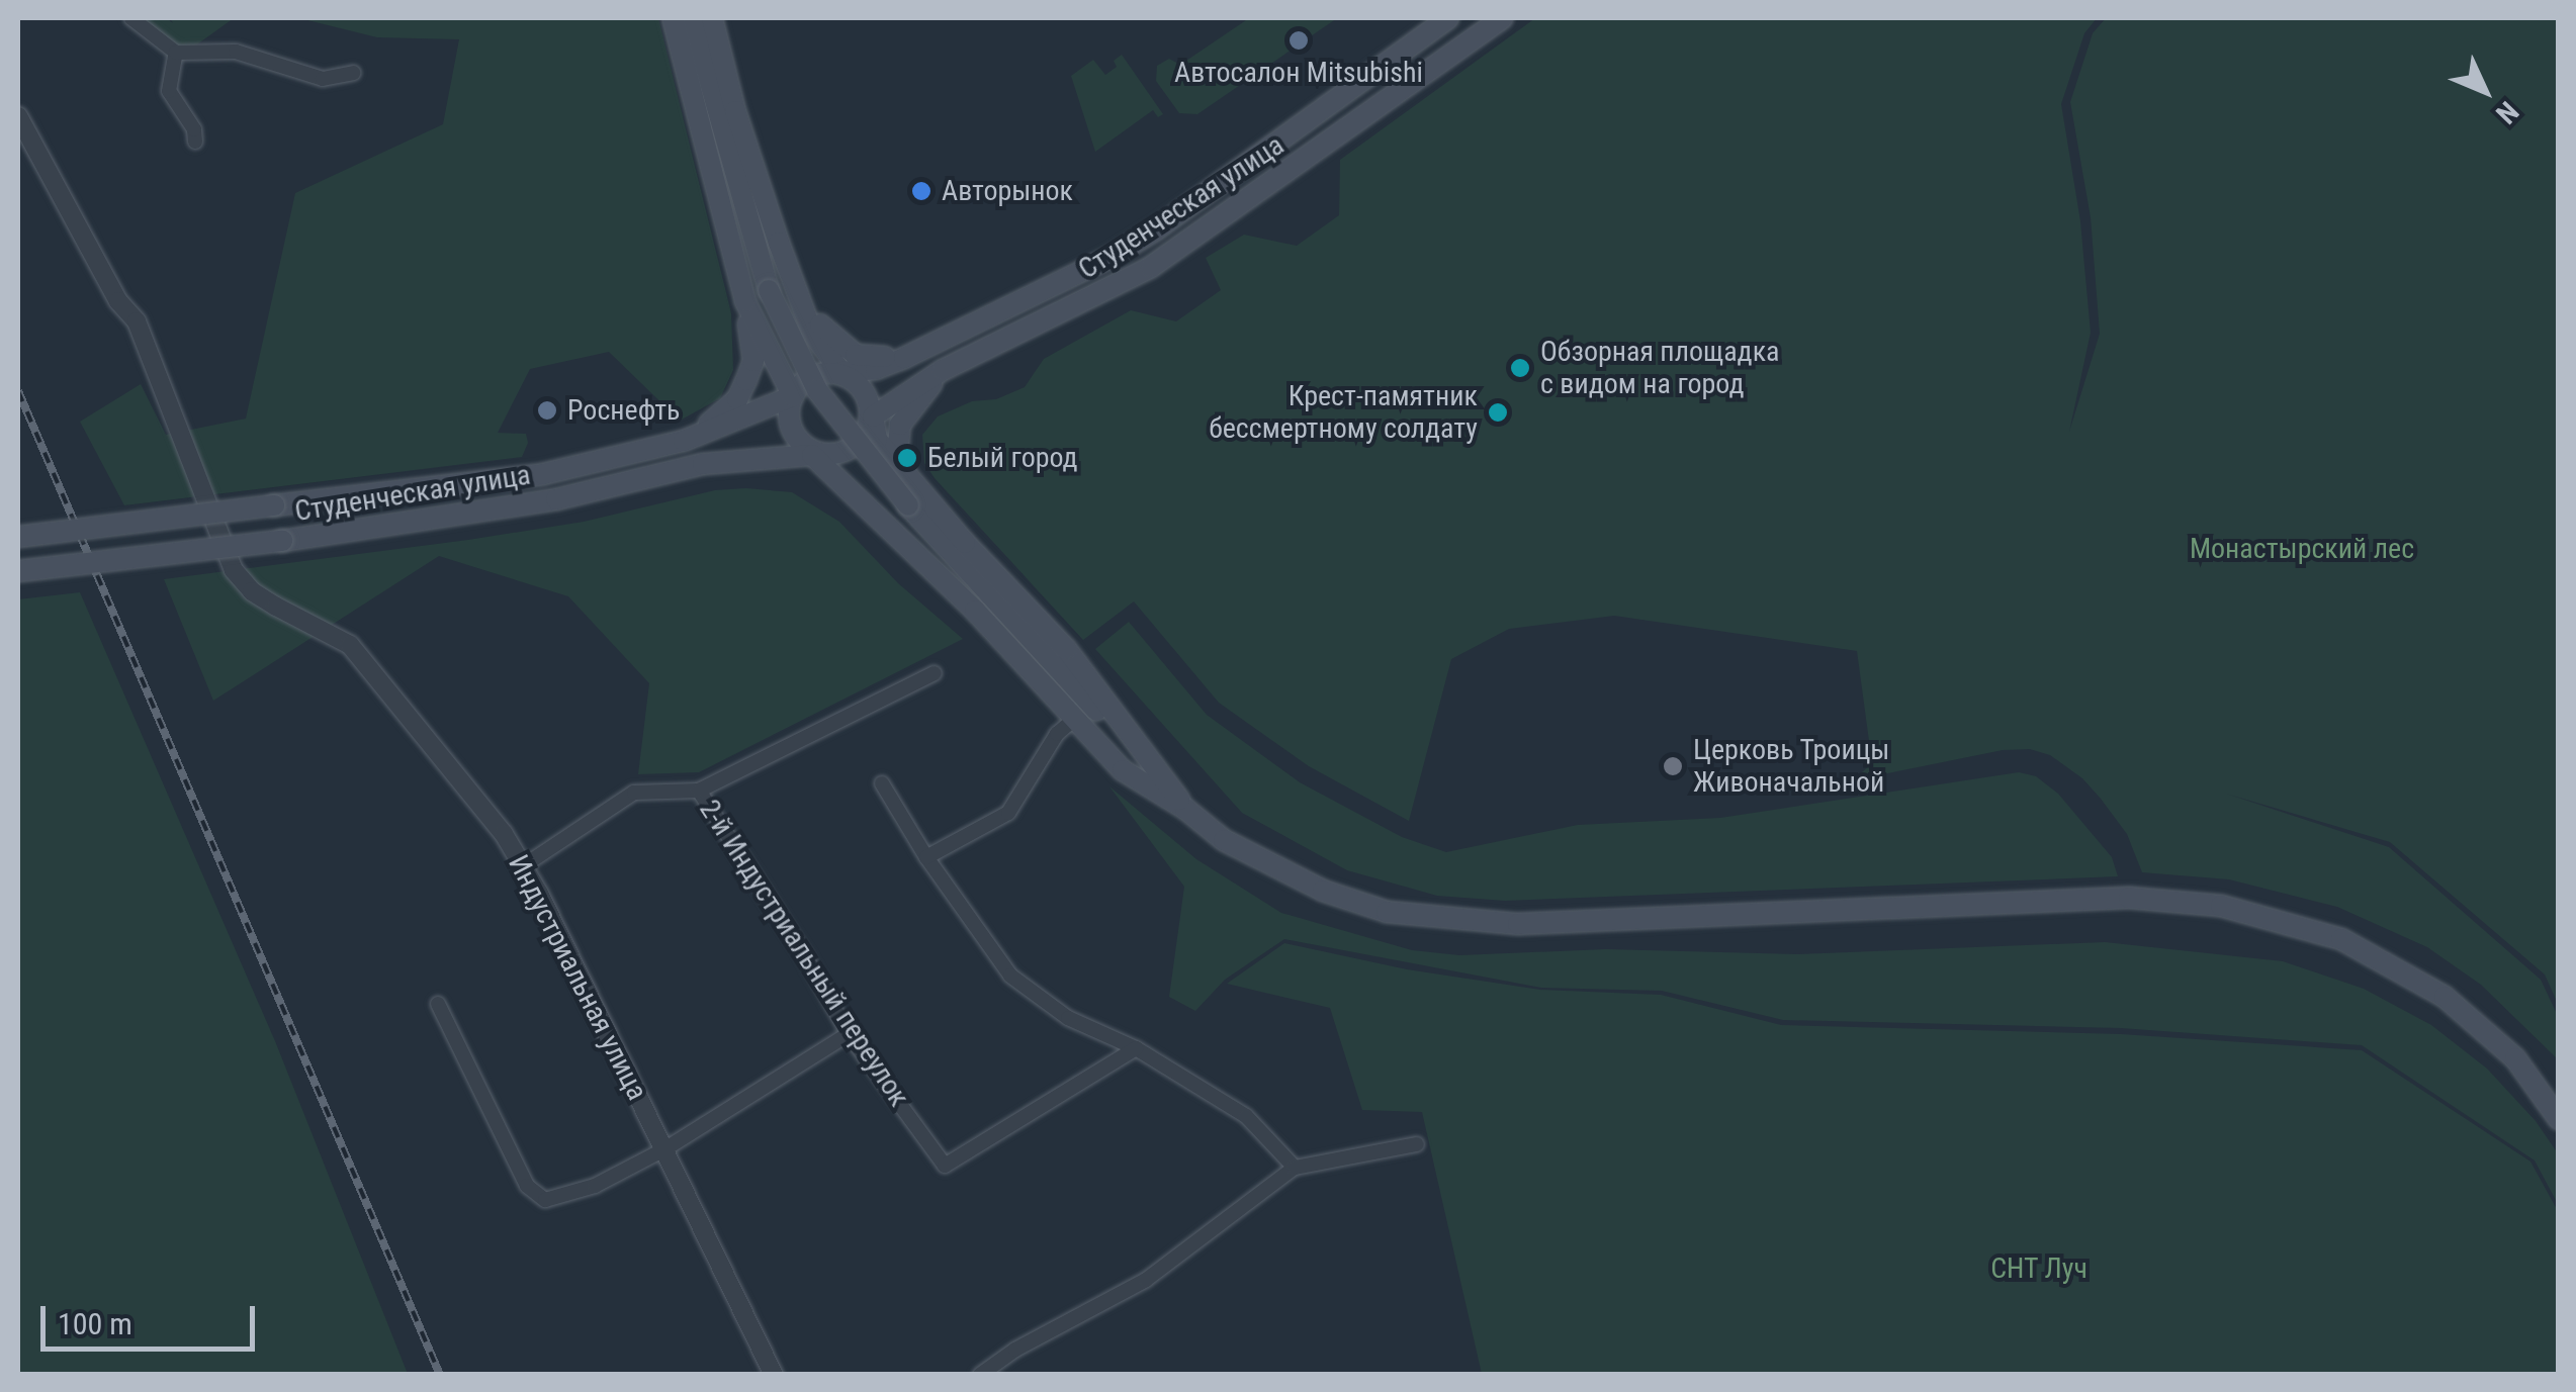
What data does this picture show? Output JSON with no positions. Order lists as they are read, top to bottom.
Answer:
{
  "streets": {
    "main road": ["Студенческая улица"],
    "street": ["2-й Индустриальный переулок", "Индустриальная улица"]
  },
  "parks": ["Монастырский лес", "СНТ Луч"],
  "places": [
    "Автосалон Mitsubishi",
    "Авторынок",
    "Обзорная площадка с видом на город",
    "Роснефть",
    "Крест-памятник бессмертному солдату",
    "Белый город",
    "Церковь Троицы Живоначальной"
  ],
  "scale_bar": "100 m",
  "north": "bottom right"
}
